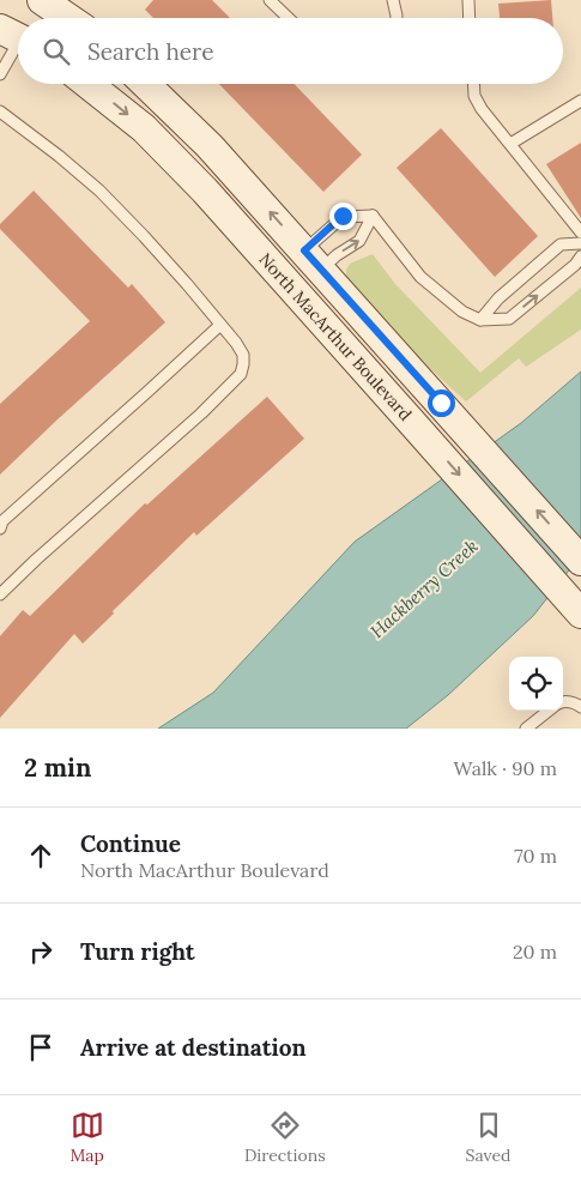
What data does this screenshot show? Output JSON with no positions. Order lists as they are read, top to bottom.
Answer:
{
  "streets": {
    "main road": ["North MacArthur Boulevard"]
  },
  "water": ["Hackberry Creek"],
  "page": {
    "search": "Search here",
    "heading": ["2 min", "Walk · 90 m"],
    "list": [
      ["Continue", "North MacArthur Boulevard", "70 m"],
      ["Turn right", "20 m"],
      "Arrive at destination"
    ],
    "nav": ["Map", "Directions", "Saved"]
  }
}
